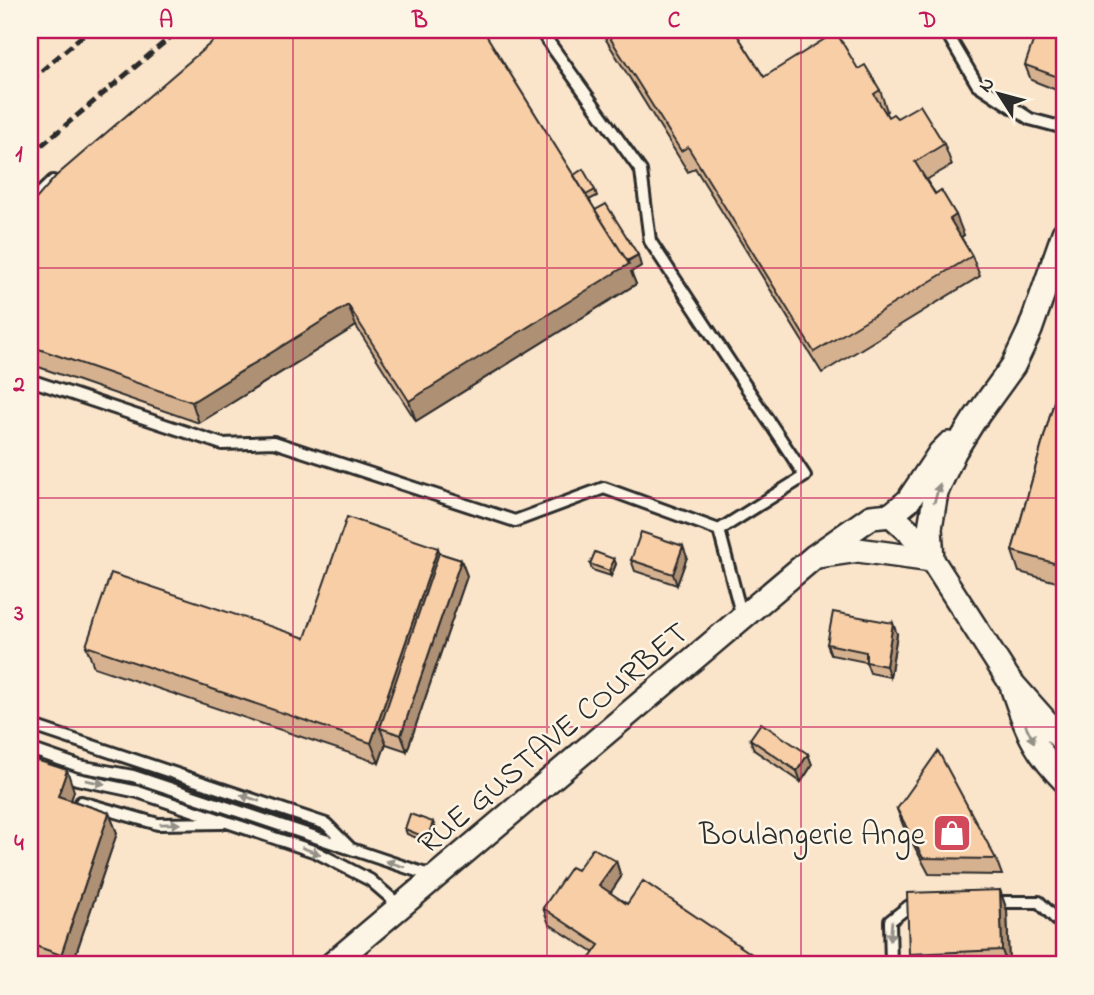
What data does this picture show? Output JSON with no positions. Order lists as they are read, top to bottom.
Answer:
{
  "streets": {
    "street": ["RUE GUSTAVE COURBET"]
  },
  "places": {
    "shop": ["Boulangerie Ange"]
  },
  "north": "top left",
  "grid": {
    "columns": [
      "A",
      "B",
      "C",
      "D"
    ],
    "rows": [
      "1",
      "2",
      "3",
      "4"
    ]
  }
}
